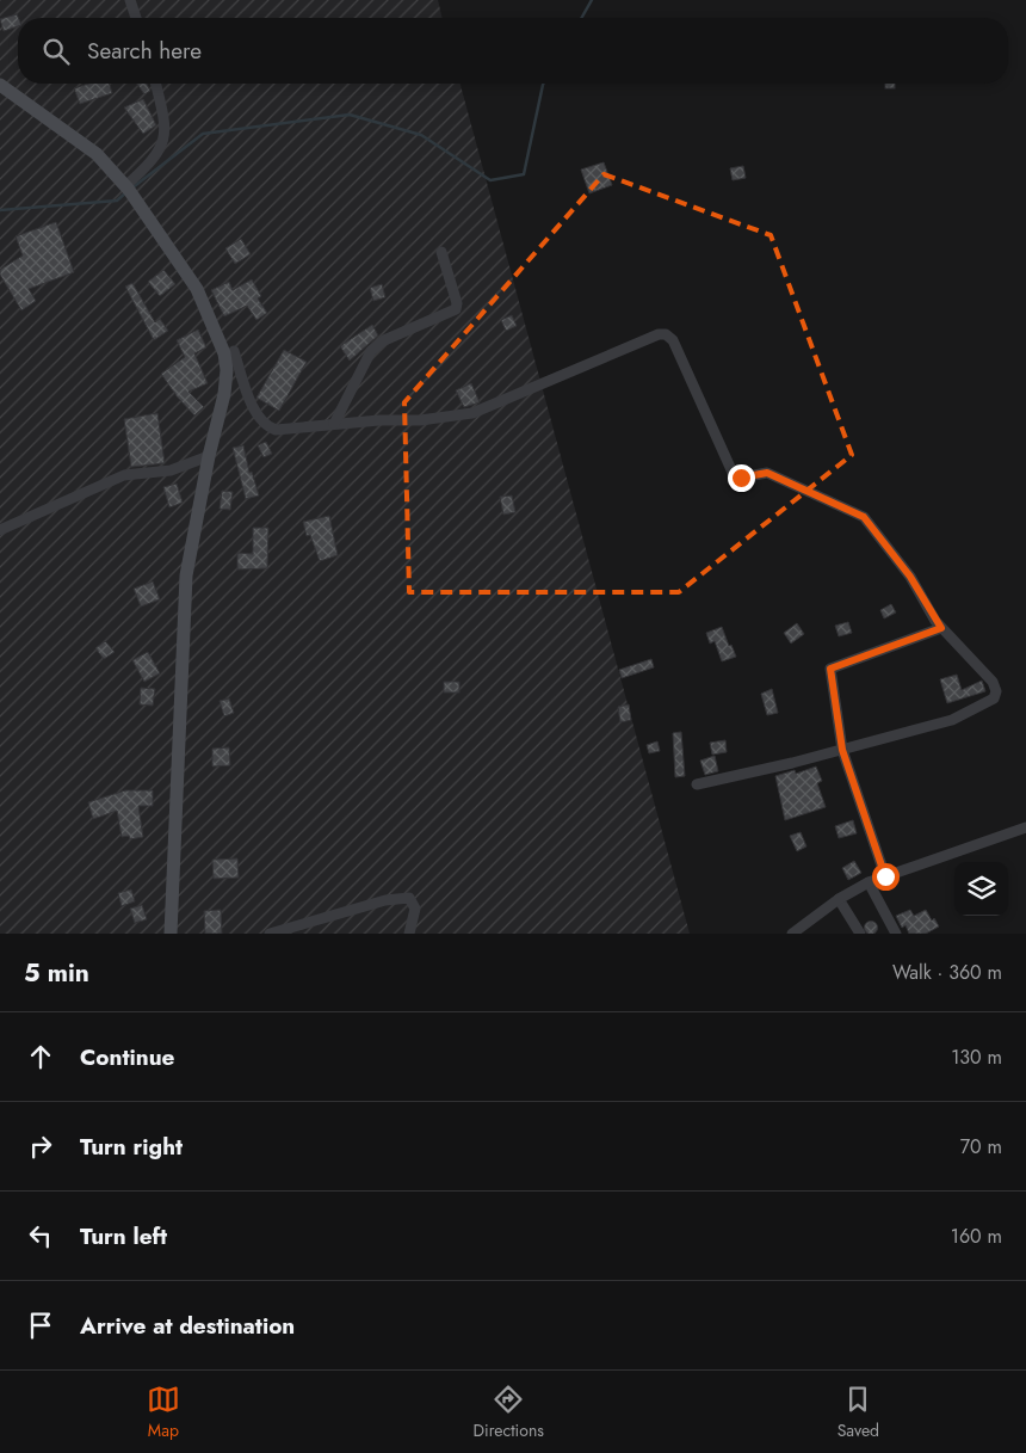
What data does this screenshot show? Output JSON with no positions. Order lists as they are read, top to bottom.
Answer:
{
  "page": {
    "search": "Search here",
    "heading": ["5 min", "Walk · 360 m"],
    "list": [
      ["Continue", "130 m"],
      ["Turn right", "70 m"],
      ["Turn left", "160 m"],
      "Arrive at destination"
    ],
    "nav": ["Map", "Directions", "Saved"]
  }
}
